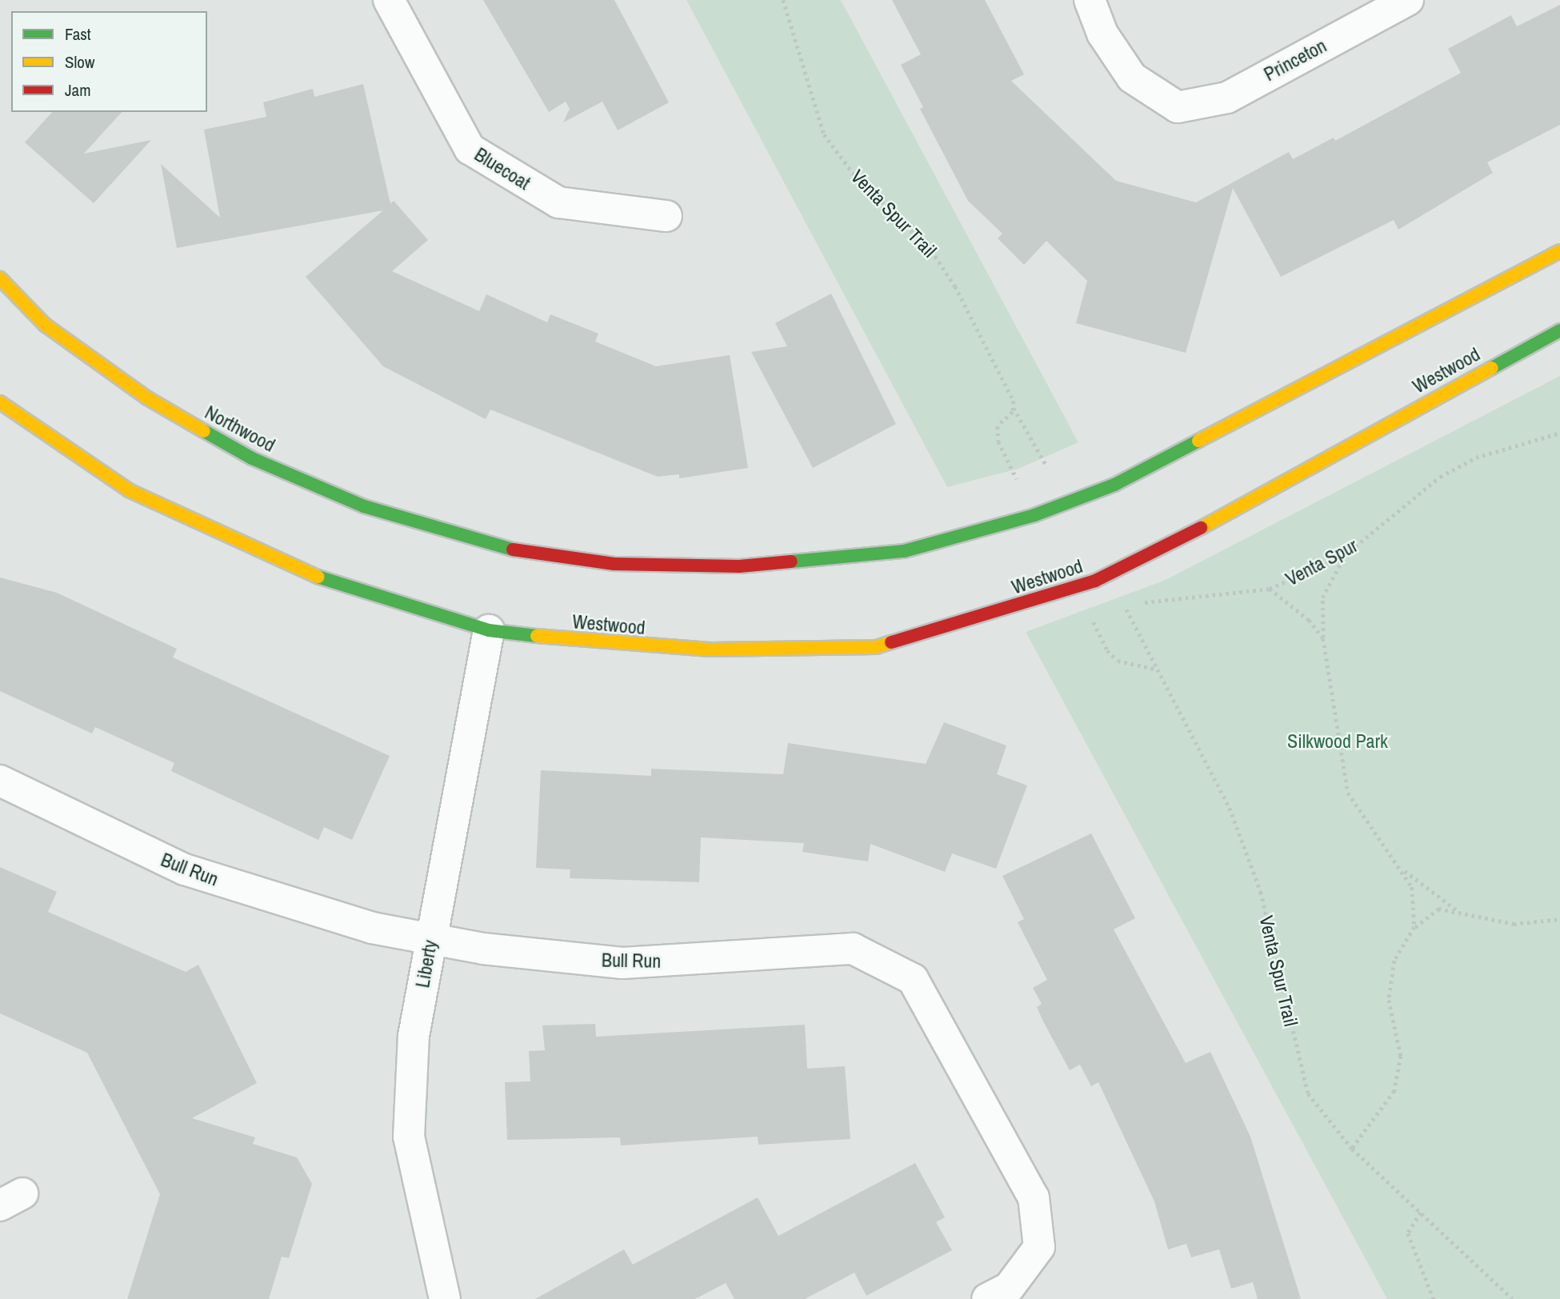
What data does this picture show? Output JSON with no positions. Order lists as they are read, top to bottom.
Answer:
{
  "streets": {
    "street": [
      "Princeton",
      "Bluecoat",
      "Westwood",
      "Northwood",
      "Bull Run",
      "Liberty"
    ],
    "path": ["Venta Spur Trail", "Venta Spur"]
  },
  "crossings": [
    ["Venta Spur Trail", "Venta Spur"],
    ["Westwood", "Liberty"],
    ["Bull Run", "Liberty"]
  ],
  "parks": ["Silkwood Park"],
  "legend": ["Fast", "Slow", "Jam"]
}
